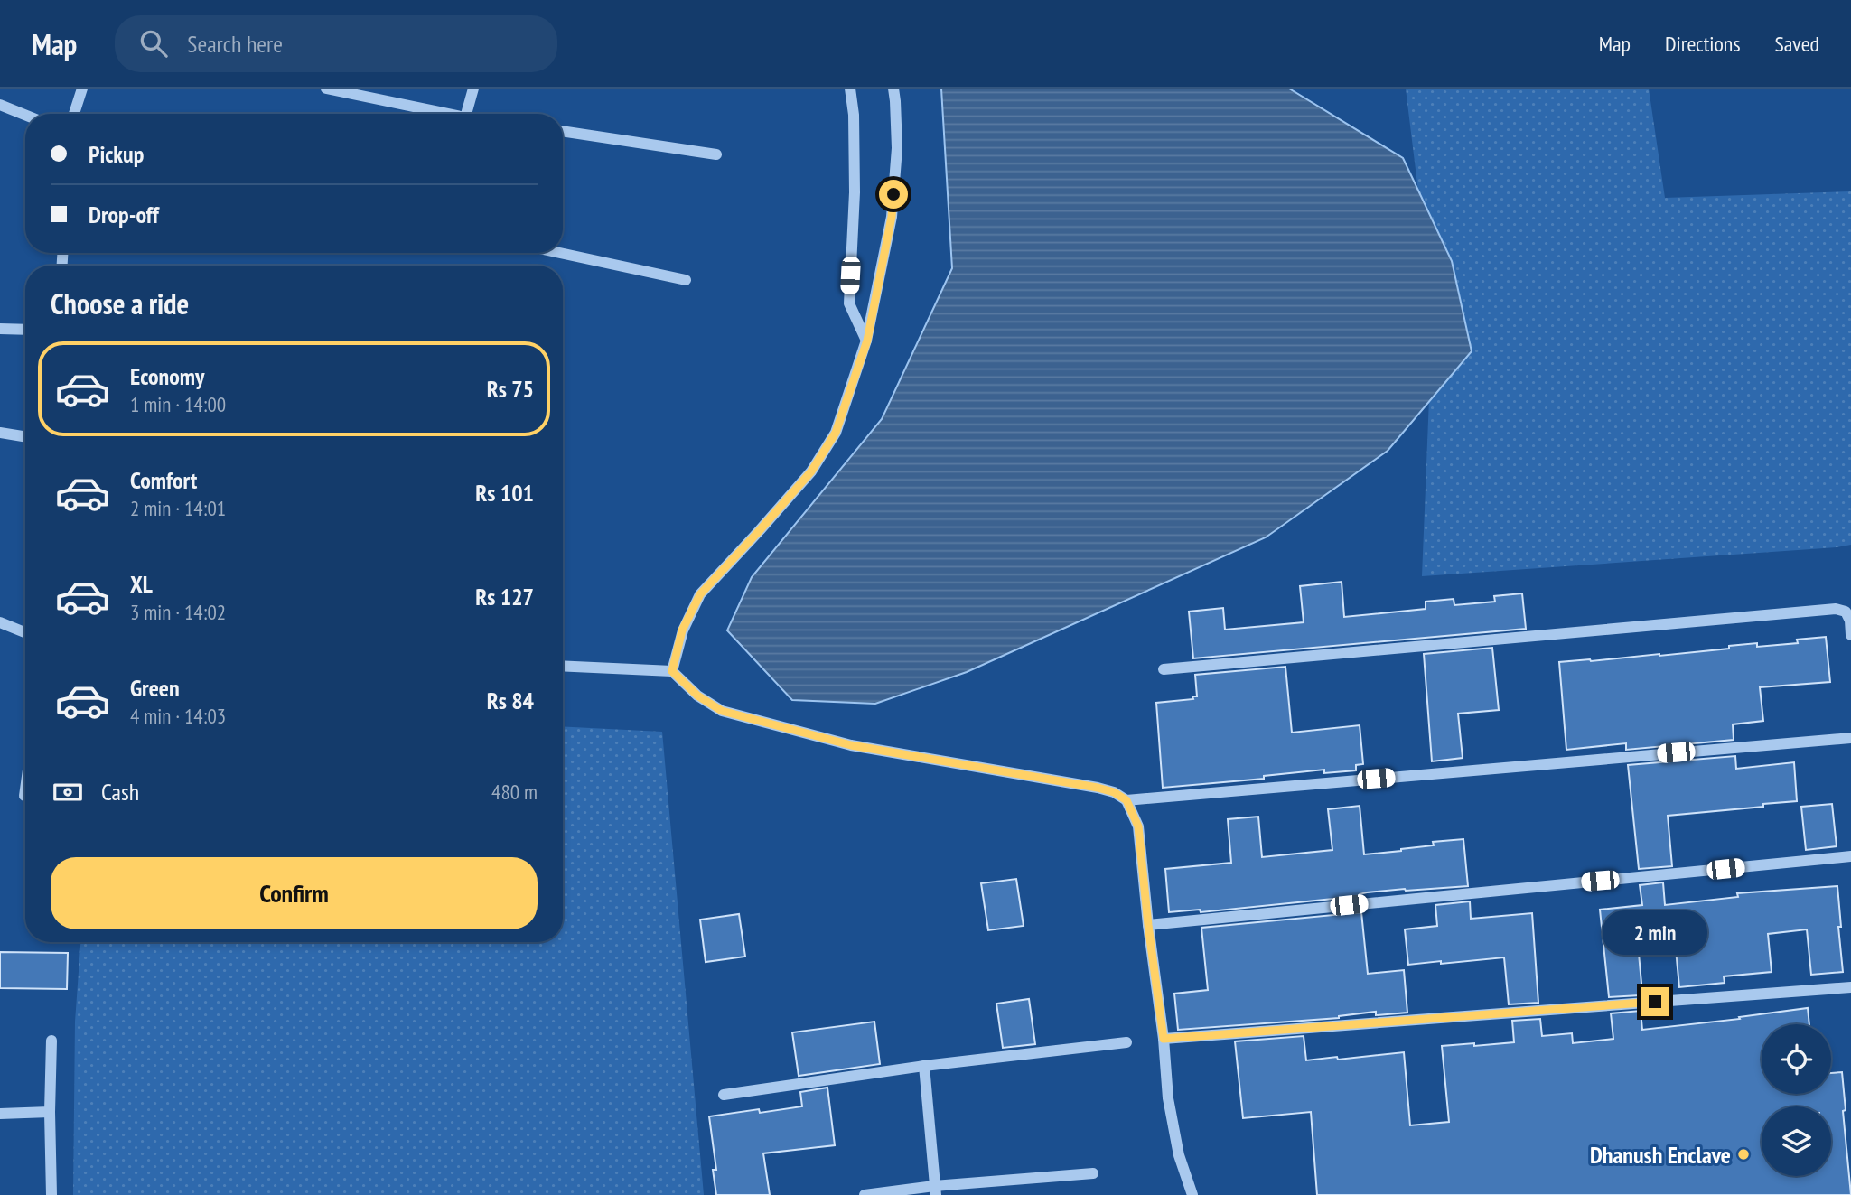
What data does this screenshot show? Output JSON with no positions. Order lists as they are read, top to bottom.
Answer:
{
  "places": ["Dhanush Enclave"],
  "page": {
    "header": "Map",
    "search": "Search here",
    "nav": ["Map", "Directions", "Saved"],
    "banner": ["Pickup", "Drop-off"],
    "heading": "Choose a ride",
    "list": [
      {
        "name": "Economy",
        "note": "1 min · 14:00",
        "value": "Rs 75"
      },
      {
        "name": "Comfort",
        "note": "2 min · 14:01",
        "value": "Rs 101"
      },
      {
        "name": "XL",
        "note": "3 min · 14:02",
        "value": "Rs 127"
      },
      {
        "name": "Green",
        "note": "4 min · 14:03",
        "value": "Rs 84"
      }
    ],
    "pay": ["Cash", "480 m"],
    "buttons": "Confirm",
    "bubble": "2 min"
  }
}
